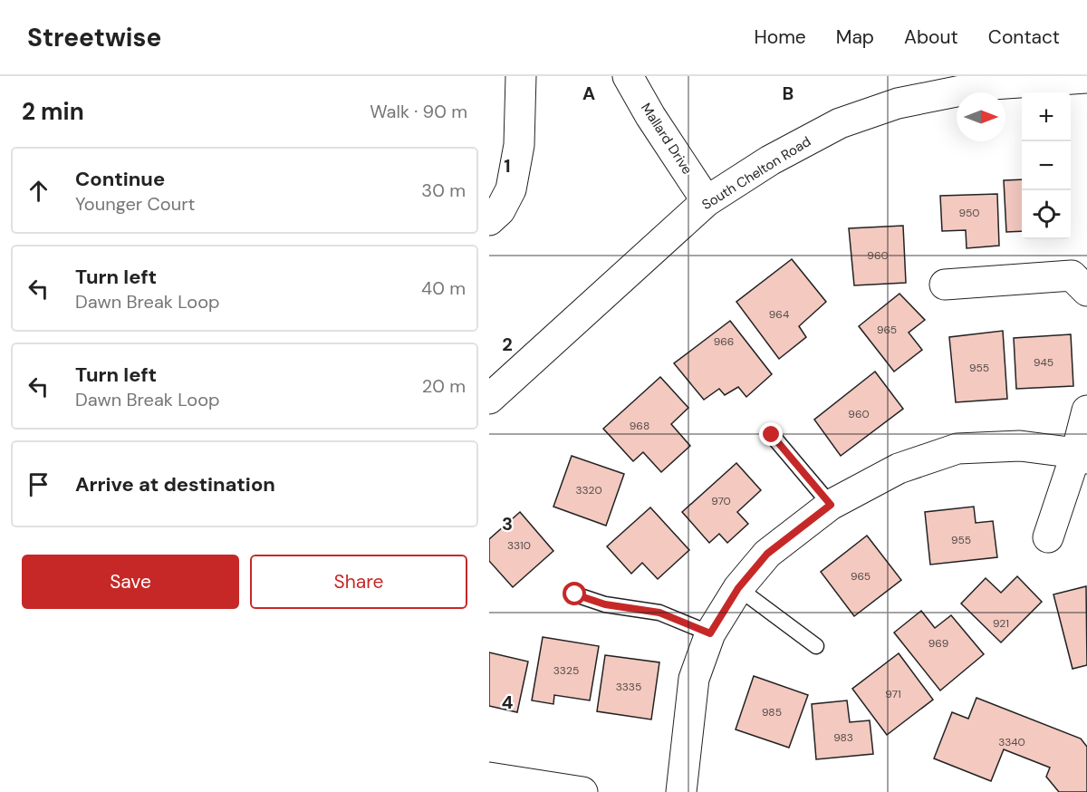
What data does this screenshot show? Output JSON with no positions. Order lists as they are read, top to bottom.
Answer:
{
  "streets": {
    "street": ["Mallard Drive", "South Chelton Road"]
  },
  "crossings": [
    ["Mallard Drive", "South Chelton Road"]
  ],
  "house_numbers": [
    "950",
    "960",
    "964",
    "965",
    "966",
    "945",
    "955",
    "960",
    "968",
    "3320",
    "970",
    "955",
    "3310",
    "965",
    "921",
    "969",
    "3325",
    "3335",
    "971",
    "985",
    "983",
    "3340"
  ],
  "north": "right",
  "page": {
    "header": "Streetwise",
    "nav": [
      "Home",
      "Map",
      "About",
      "Contact"
    ],
    "heading": ["2 min", "Walk · 90 m"],
    "map_buttons": ["+", "−"],
    "list": [
      ["Continue", "Younger Court", "30 m"],
      ["Turn left", "Dawn Break Loop", "40 m"],
      ["Turn left", "Dawn Break Loop", "20 m"],
      "Arrive at destination"
    ],
    "buttons": ["Save", "Share"]
  },
  "grid": {
    "columns": ["A", "B"],
    "rows": [
      "1",
      "2",
      "3",
      "4"
    ]
  }
}
